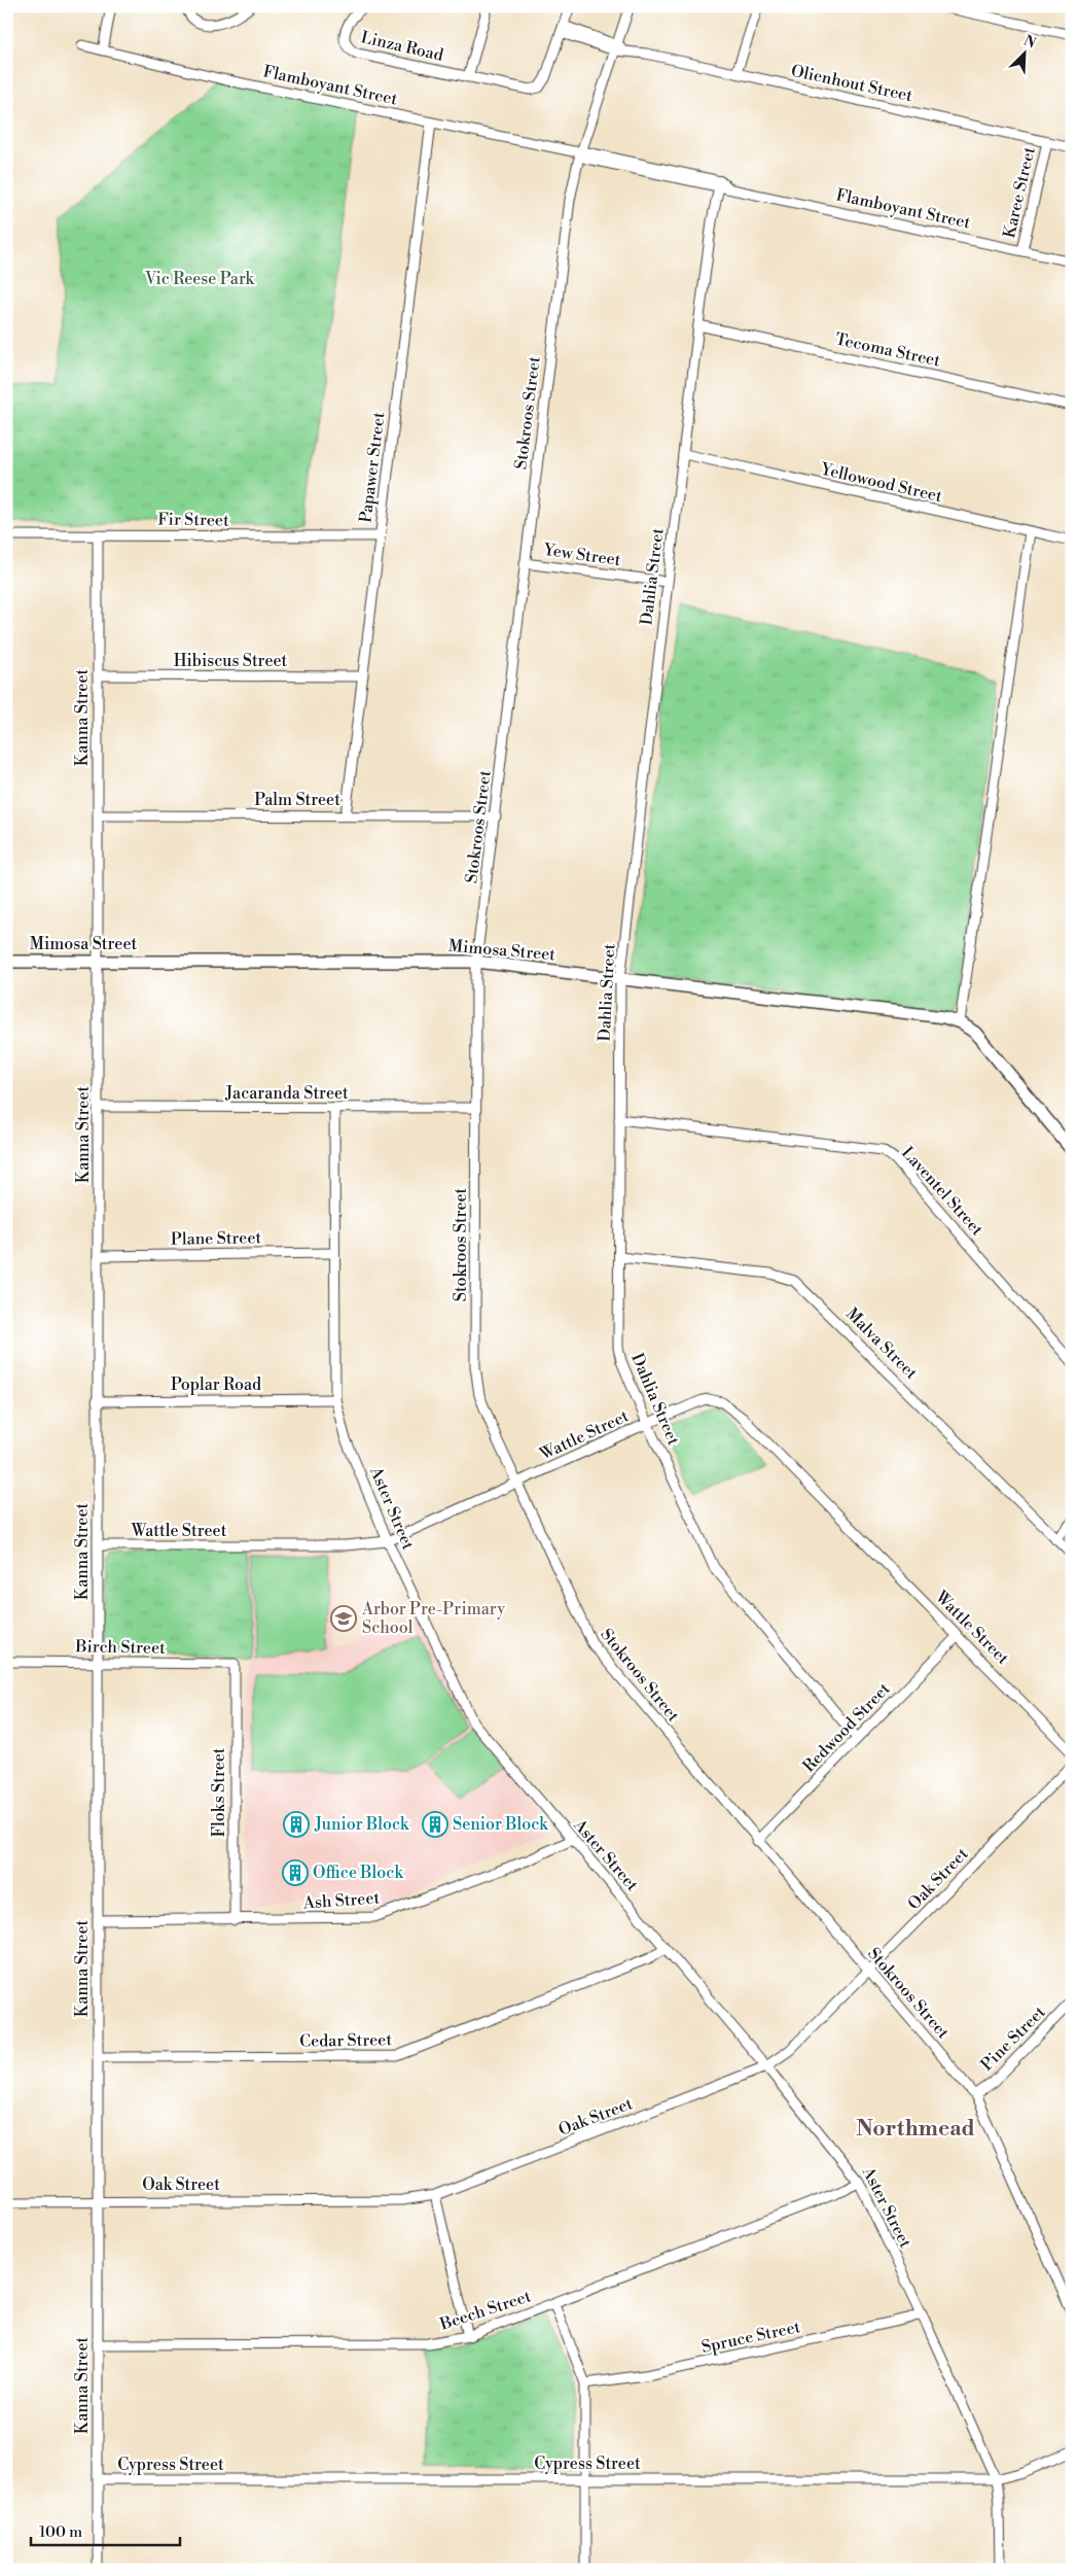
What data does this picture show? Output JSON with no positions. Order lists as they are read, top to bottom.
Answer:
{
  "streets": {
    "street": [
      "Linza Road",
      "Olienhout Street",
      "Flamboyant Street",
      "Karee Street",
      "Tecoma Street",
      "Stokroos Street",
      "Papawer Street",
      "Yellowood Street",
      "Fir Street",
      "Yew Street",
      "Dahlia Street",
      "Hibiscus Street",
      "Kanna Street",
      "Palm Street",
      "Mimosa Street",
      "Jacaranda Street",
      "Laventel Street",
      "Plane Street",
      "Malva Street",
      "Poplar Road",
      "Wattle Street",
      "Aster Street",
      "Birch Street",
      "Redwood Street",
      "Floks Street",
      "Oak Street",
      "Ash Street",
      "Pine Street",
      "Cedar Street",
      "Beech Street",
      "Spruce Street",
      "Cypress Street"
    ]
  },
  "crossings": [
    ["Olienhout Street", "Karee Street"],
    ["Olienhout Street", "Stokroos Street"],
    ["Flamboyant Street", "Karee Street"],
    ["Flamboyant Street", "Stokroos Street"],
    ["Flamboyant Street", "Papawer Street"],
    ["Flamboyant Street", "Dahlia Street"],
    ["Tecoma Street", "Dahlia Street"],
    ["Stokroos Street", "Yew Street"],
    ["Stokroos Street", "Palm Street"],
    ["Stokroos Street", "Mimosa Street"],
    ["Stokroos Street", "Jacaranda Street"],
    ["Stokroos Street", "Wattle Street"],
    ["Stokroos Street", "Redwood Street"],
    ["Stokroos Street", "Oak Street"],
    ["Stokroos Street", "Pine Street"],
    ["Papawer Street", "Fir Street"],
    ["Papawer Street", "Hibiscus Street"],
    ["Papawer Street", "Palm Street"],
    ["Yellowood Street", "Dahlia Street"],
    ["Fir Street", "Kanna Street"],
    ["Yew Street", "Dahlia Street"],
    ["Dahlia Street", "Mimosa Street"],
    ["Dahlia Street", "Laventel Street"],
    ["Dahlia Street", "Malva Street"],
    ["Dahlia Street", "Wattle Street"],
    ["Dahlia Street", "Redwood Street"],
    ["Hibiscus Street", "Kanna Street"],
    ["Kanna Street", "Palm Street"],
    ["Kanna Street", "Mimosa Street"],
    ["Kanna Street", "Jacaranda Street"],
    ["Kanna Street", "Plane Street"],
    ["Kanna Street", "Poplar Road"],
    ["Kanna Street", "Wattle Street"],
    ["Kanna Street", "Birch Street"],
    ["Kanna Street", "Oak Street"],
    ["Kanna Street", "Ash Street"],
    ["Kanna Street", "Cedar Street"],
    ["Kanna Street", "Beech Street"],
    ["Kanna Street", "Cypress Street"],
    ["Jacaranda Street", "Aster Street"],
    ["Plane Street", "Aster Street"],
    ["Poplar Road", "Aster Street"],
    ["Wattle Street", "Aster Street"],
    ["Wattle Street", "Redwood Street"],
    ["Aster Street", "Oak Street"],
    ["Aster Street", "Ash Street"],
    ["Aster Street", "Cedar Street"],
    ["Aster Street", "Beech Street"],
    ["Aster Street", "Spruce Street"],
    ["Aster Street", "Cypress Street"],
    ["Birch Street", "Floks Street"],
    ["Floks Street", "Ash Street"]
  ],
  "districts": ["Northmead"],
  "parks": ["Vic Reese Park"],
  "places": {
    "school or university": ["Arbor Pre-Primary School"],
    "building": ["Junior Block", "Senior Block", "Office Block"]
  },
  "scale_bar": "100 m",
  "north": "top right"
}
